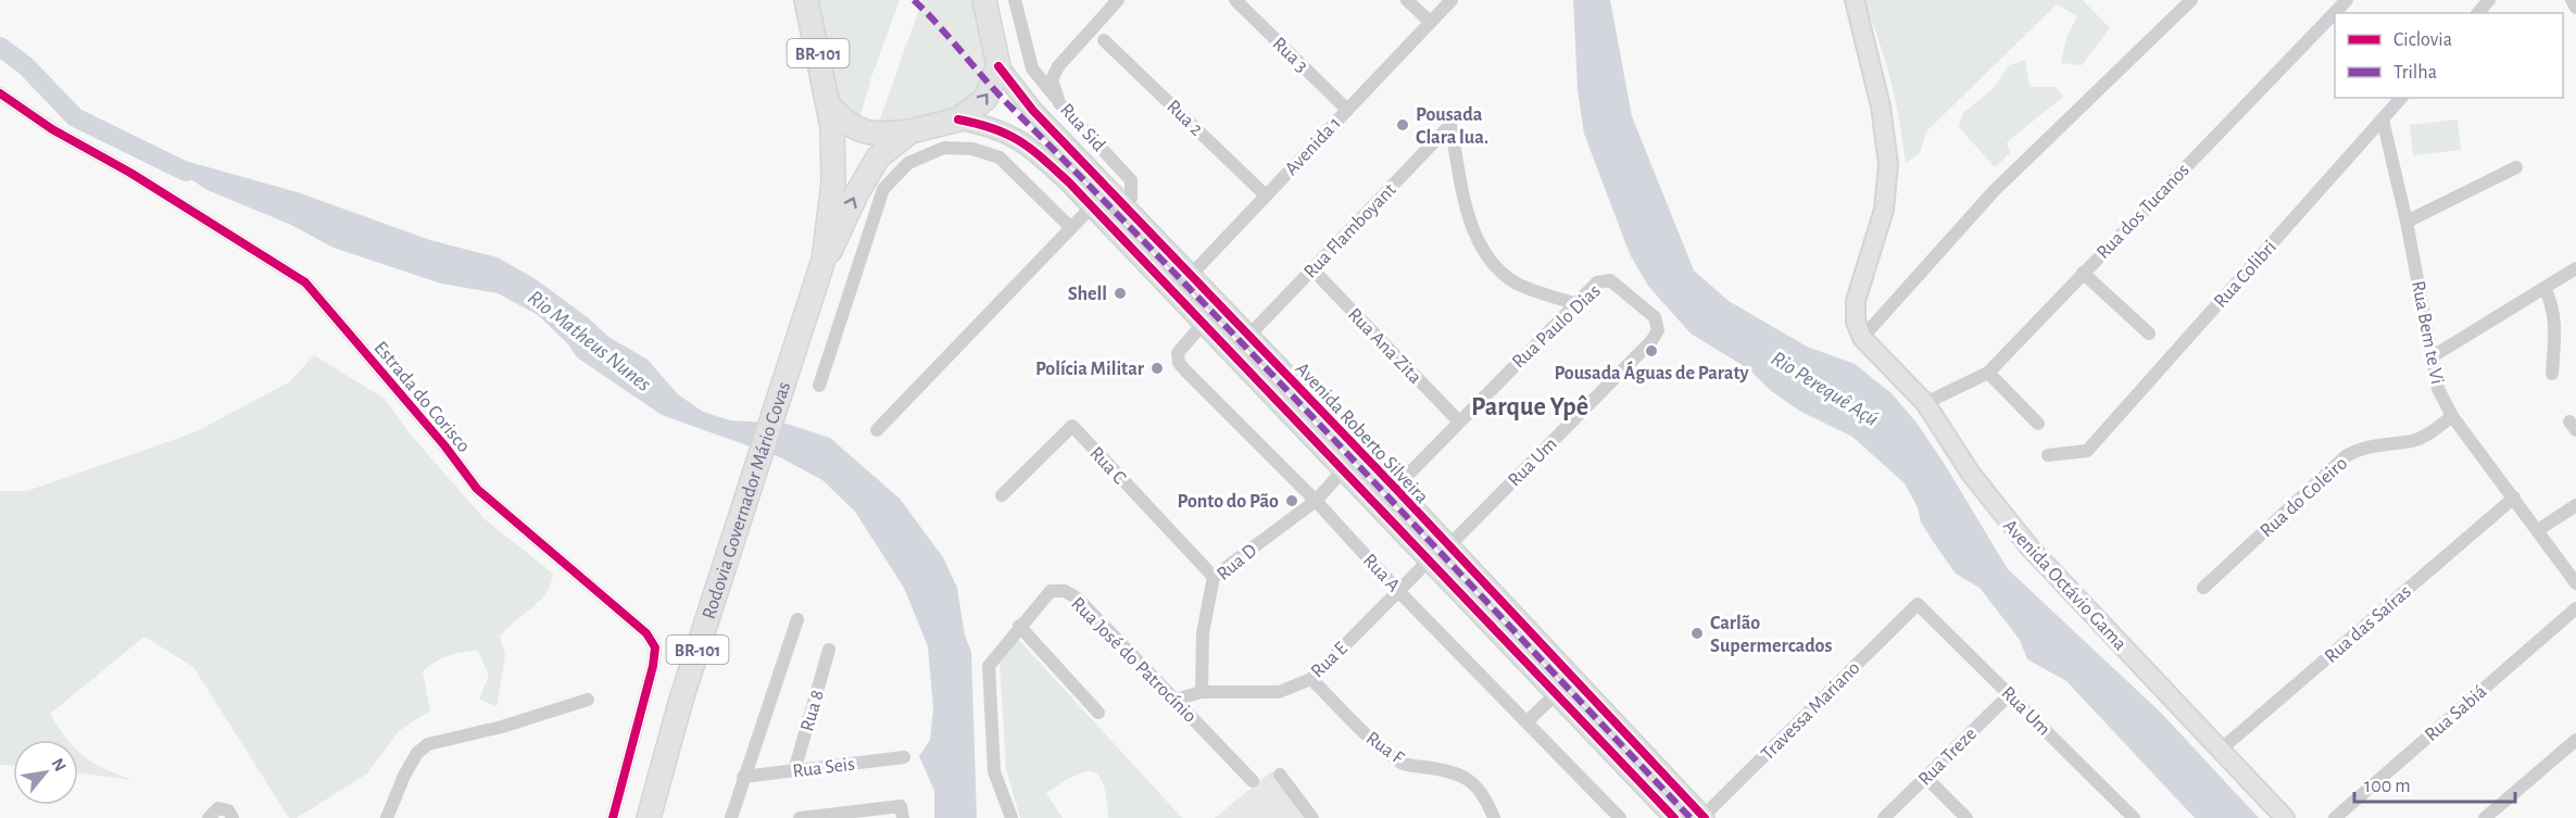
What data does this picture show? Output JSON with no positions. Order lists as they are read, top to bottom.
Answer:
{
  "streets": {
    "highway": ["BR-101", "Rodovia Governador Mário Covas"],
    "street": [
      "Rua 3",
      "Rua 2",
      "Rua Sid",
      "Avenida 1",
      "Rua dos Tucanos",
      "Rua Flamboyant",
      "Rua Colibri",
      "Rua Paulo Dias",
      "Rua Bem te Vi",
      "Rua Ana Zita",
      "Estrada do Corisco",
      "Avenida Roberto Silveira",
      "Rua Um",
      "Rua C",
      "Rua do Coleiro",
      "Rua D",
      "Rua A",
      "Avenida Octávio Gama",
      "Rua das Saíras",
      "Rua José do Patrocínio",
      "Rua E",
      "Rua 8",
      "Travessa Mariano",
      "Rua Sabiá",
      "Rua F",
      "Rua Treze",
      "Rua Seis"
    ]
  },
  "crossings": [
    ["Rua 3", "Avenida 1"],
    ["Rua 2", "Avenida 1"],
    ["Rua Sid", "Avenida Roberto Silveira"],
    ["Avenida 1", "Avenida Roberto Silveira"],
    ["Rua dos Tucanos", "Avenida Octávio Gama"],
    ["Rua Flamboyant", "Rua Paulo Dias"],
    ["Rua Flamboyant", "Rua Ana Zita"],
    ["Rua Flamboyant", "Avenida Roberto Silveira"],
    ["Rua Colibri", "Rua Bem te Vi"],
    ["Rua Paulo Dias", "Rua Ana Zita"],
    ["Rua Paulo Dias", "Avenida Roberto Silveira"],
    ["Rua Paulo Dias", "Rua Um"],
    ["Rua Bem te Vi", "Rua do Coleiro"],
    ["Rua Bem te Vi", "Rua das Saíras"],
    ["Avenida Roberto Silveira", "Rua Um"],
    ["Avenida Roberto Silveira", "Rodovia Governador Mário Covas"],
    ["Avenida Roberto Silveira", "Rua D"],
    ["Avenida Roberto Silveira", "Rua A"],
    ["Avenida Roberto Silveira", "Rua E"],
    ["Avenida Roberto Silveira", "Travessa Mariano"],
    ["Rua Um", "Travessa Mariano"],
    ["Rua Um", "Rua Treze"],
    ["Rua C", "Rua D"],
    ["Rua D", "Rua A"],
    ["Rua D", "Rua E"],
    ["Rua A", "Rua E"],
    ["Avenida Octávio Gama", "Rua das Saíras"],
    ["Rua José do Patrocínio", "Rua E"],
    ["Rua E", "Rua F"],
    ["Rua 8", "Rua Seis"]
  ],
  "districts": ["Parque Ypê"],
  "water": ["Rio Matheus Nunes", "Rio Perequê Açú"],
  "places": [
    "Pousada Clara lua.",
    "Shell",
    "Pousada Águas de Paraty",
    "Polícia Militar",
    "Ponto do Pão",
    "Carlão Supermercados"
  ],
  "legend": ["Ciclovia", "Trilha"],
  "scale_bar": "100 m",
  "north": "top right"
}
